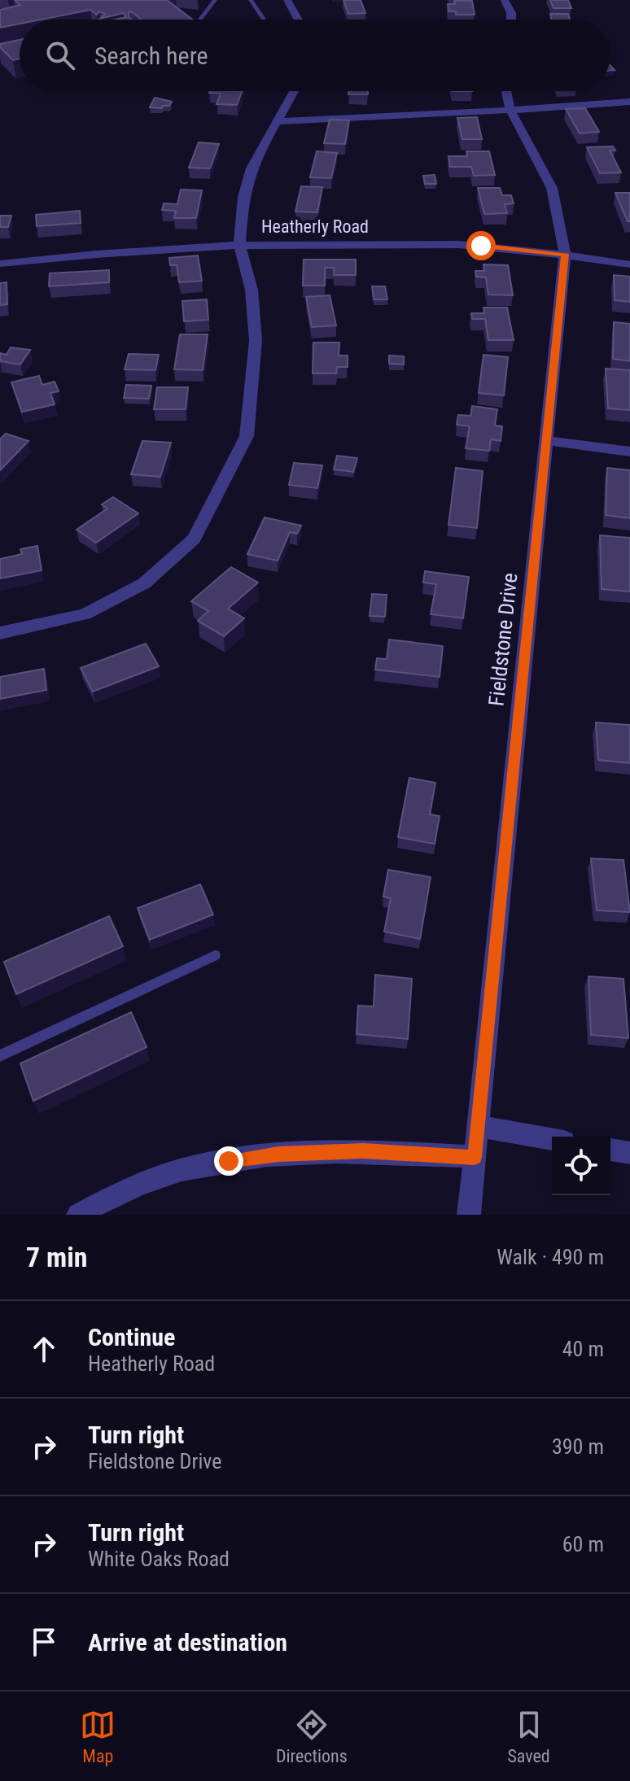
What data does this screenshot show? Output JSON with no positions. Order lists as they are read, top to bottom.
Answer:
{
  "streets": {
    "street": ["Heatherly Road", "Fieldstone Drive"]
  },
  "crossings": [
    ["Heatherly Road", "Fieldstone Drive"]
  ],
  "page": {
    "search": "Search here",
    "heading": ["7 min", "Walk · 490 m"],
    "list": [
      ["Continue", "Heatherly Road", "40 m"],
      ["Turn right", "Fieldstone Drive", "390 m"],
      ["Turn right", "White Oaks Road", "60 m"],
      "Arrive at destination"
    ],
    "nav": ["Map", "Directions", "Saved"]
  }
}
